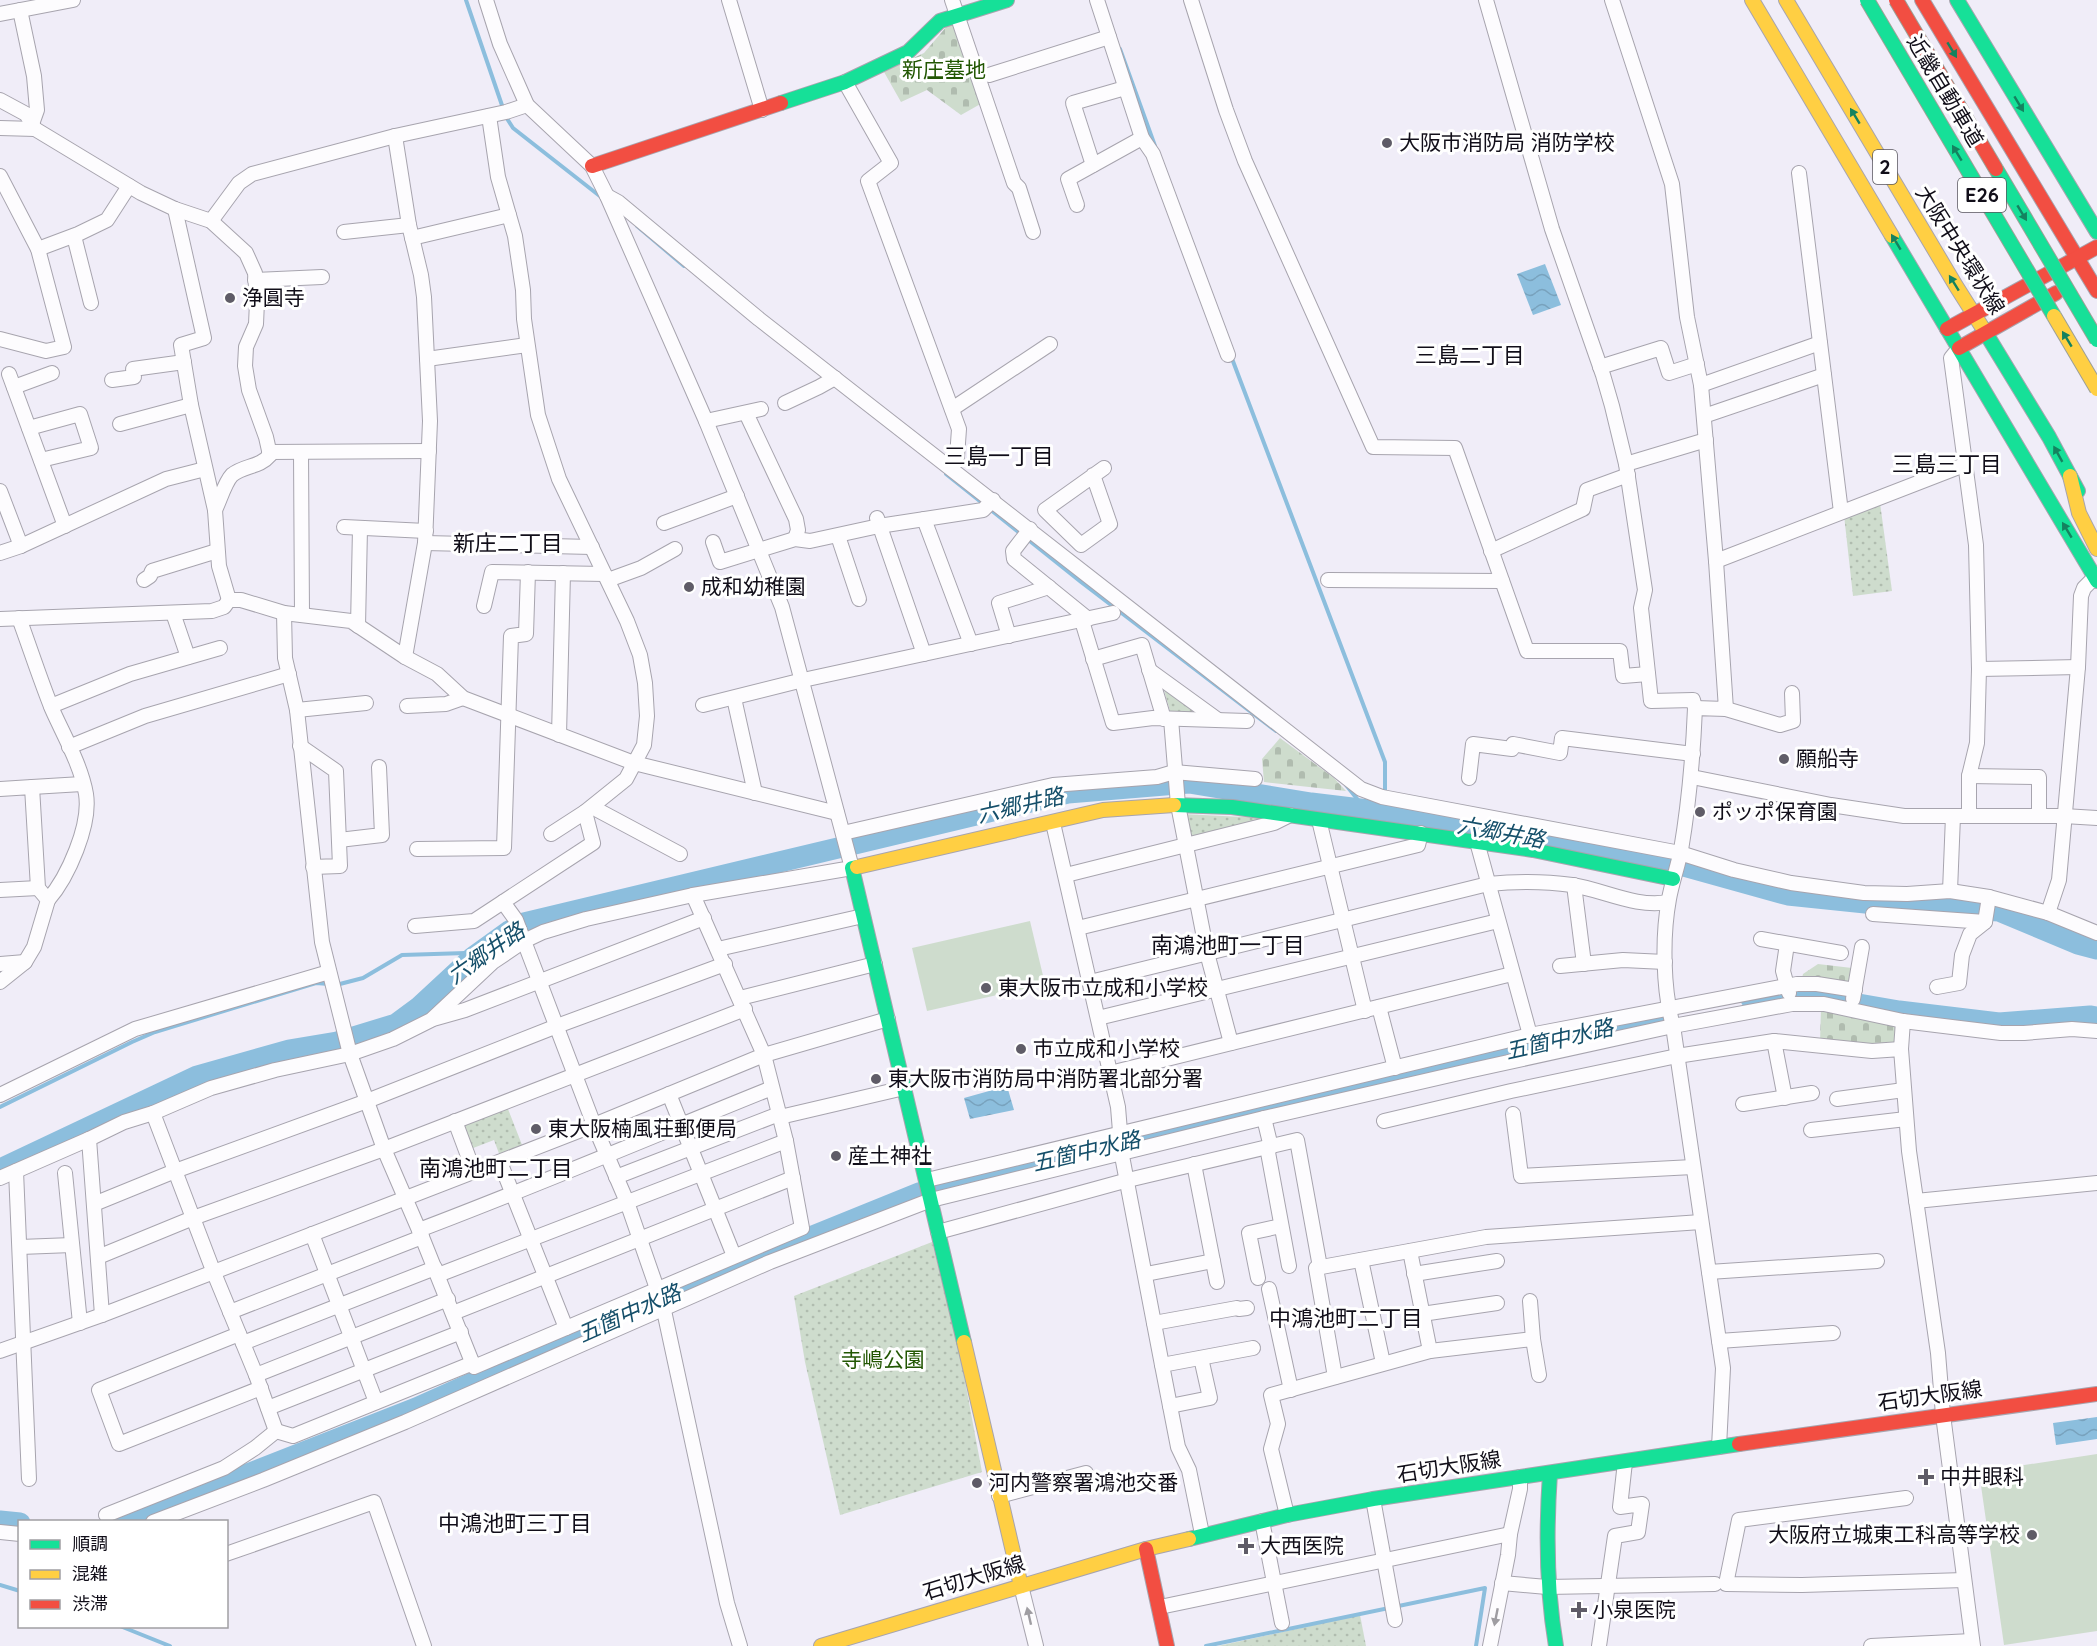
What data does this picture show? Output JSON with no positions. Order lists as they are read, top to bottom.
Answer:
{
  "streets": {
    "main road": [
      "近畿自動車道",
      "2",
      "E26",
      "大阪中央環状線",
      "石切大阪線"
    ]
  },
  "districts": [
    "三島二丁目",
    "三島一丁目",
    "三島三丁目",
    "新庄二丁目",
    "南鴻池町一丁目",
    "南鴻池町二丁目",
    "中鴻池町二丁目",
    "中鴻池町三丁目"
  ],
  "water": ["六郷井路", "五箇中水路"],
  "parks": ["新庄墓地", "寺嶋公園"],
  "places": {
    "other": [
      "大阪市消防局 消防学校",
      "浄圓寺",
      "成和幼稚園",
      "願船寺",
      "ポッポ保育園",
      "東大阪市立成和小学校",
      "市立成和小学校",
      "東大阪市消防局中消防署北部分署",
      "東大阪楠風荘郵便局",
      "産土神社",
      "河内警察署鴻池交番",
      "大阪府立城東工科高等学校"
    ],
    "health": ["中井眼科", "大西医院", "小泉医院"]
  },
  "legend": ["順調", "混雑", "渋滞"]
}
